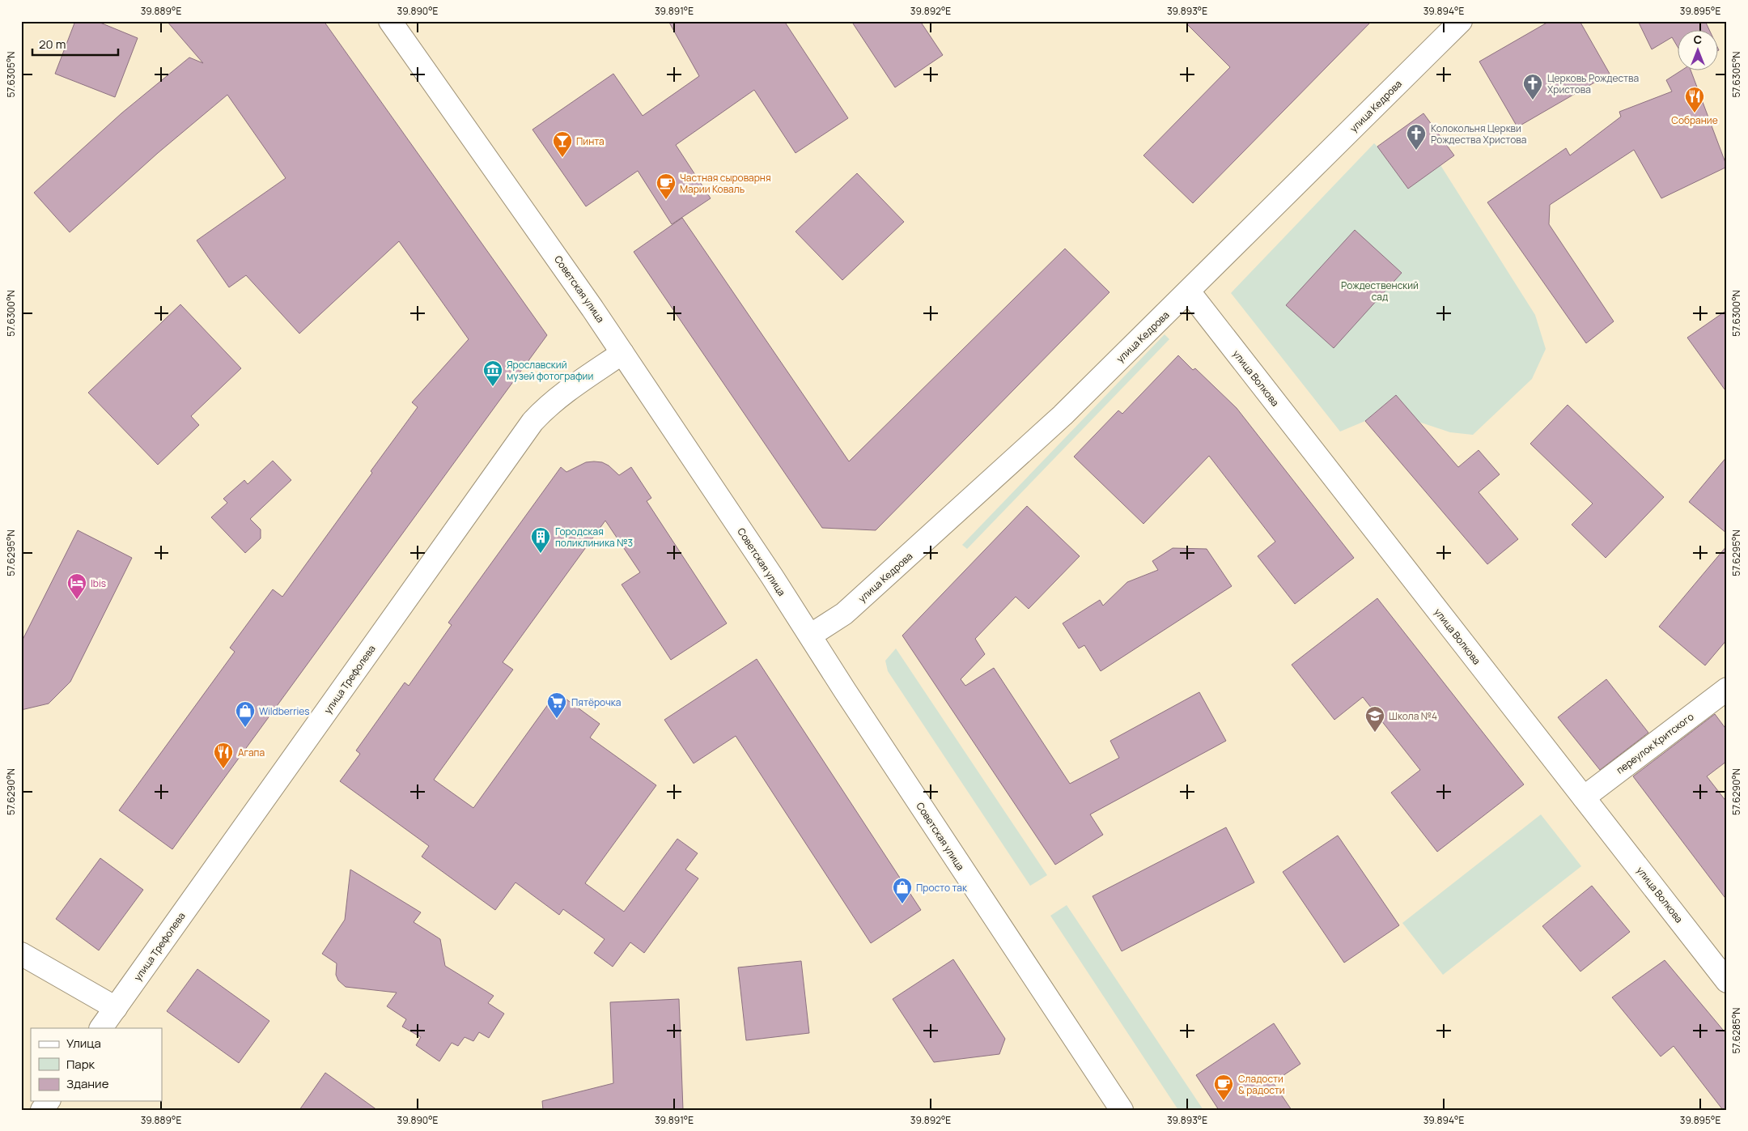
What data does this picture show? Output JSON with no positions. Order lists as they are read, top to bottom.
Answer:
{
  "streets": {
    "street": [
      "улица Кедрова",
      "Советская улица",
      "улица Волкова",
      "улица Трефолева",
      "переулок Критского"
    ]
  },
  "crossings": [
    ["улица Кедрова", "Советская улица"],
    ["улица Кедрова", "улица Волкова"],
    ["Советская улица", "улица Трефолева"],
    ["улица Волкова", "переулок Критского"]
  ],
  "parks": ["Рождественский сад"],
  "places": {
    "church": ["Церковь Рождества Христова", "Колокольня Церкви Рождества Христова"],
    "restaurant": ["Собрание", "Агапа"],
    "bar": ["Пинта"],
    "cafe": ["Частная сыроварня Марии Коваль", "Сладости & радости"],
    "museum": ["Ярославский музей фотографии"],
    "building": ["Городская поликлиника №3"],
    "hotel": ["Ibis"],
    "supermarket": ["Пятёрочка"],
    "shop": ["Wildberries", "Просто так"],
    "school or university": ["Школа №4"]
  },
  "legend": ["Улица", "Парк", "Здание"],
  "scale_bar": "20 m",
  "north": "top",
  "coordinates": [
    "39.889°E",
    "39.890°E",
    "39.891°E",
    "39.892°E",
    "39.893°E",
    "39.894°E",
    "39.895°E",
    "57.6305°N",
    "57.6300°N",
    "57.6295°N",
    "57.6290°N",
    "57.6285°N"
  ]
}
